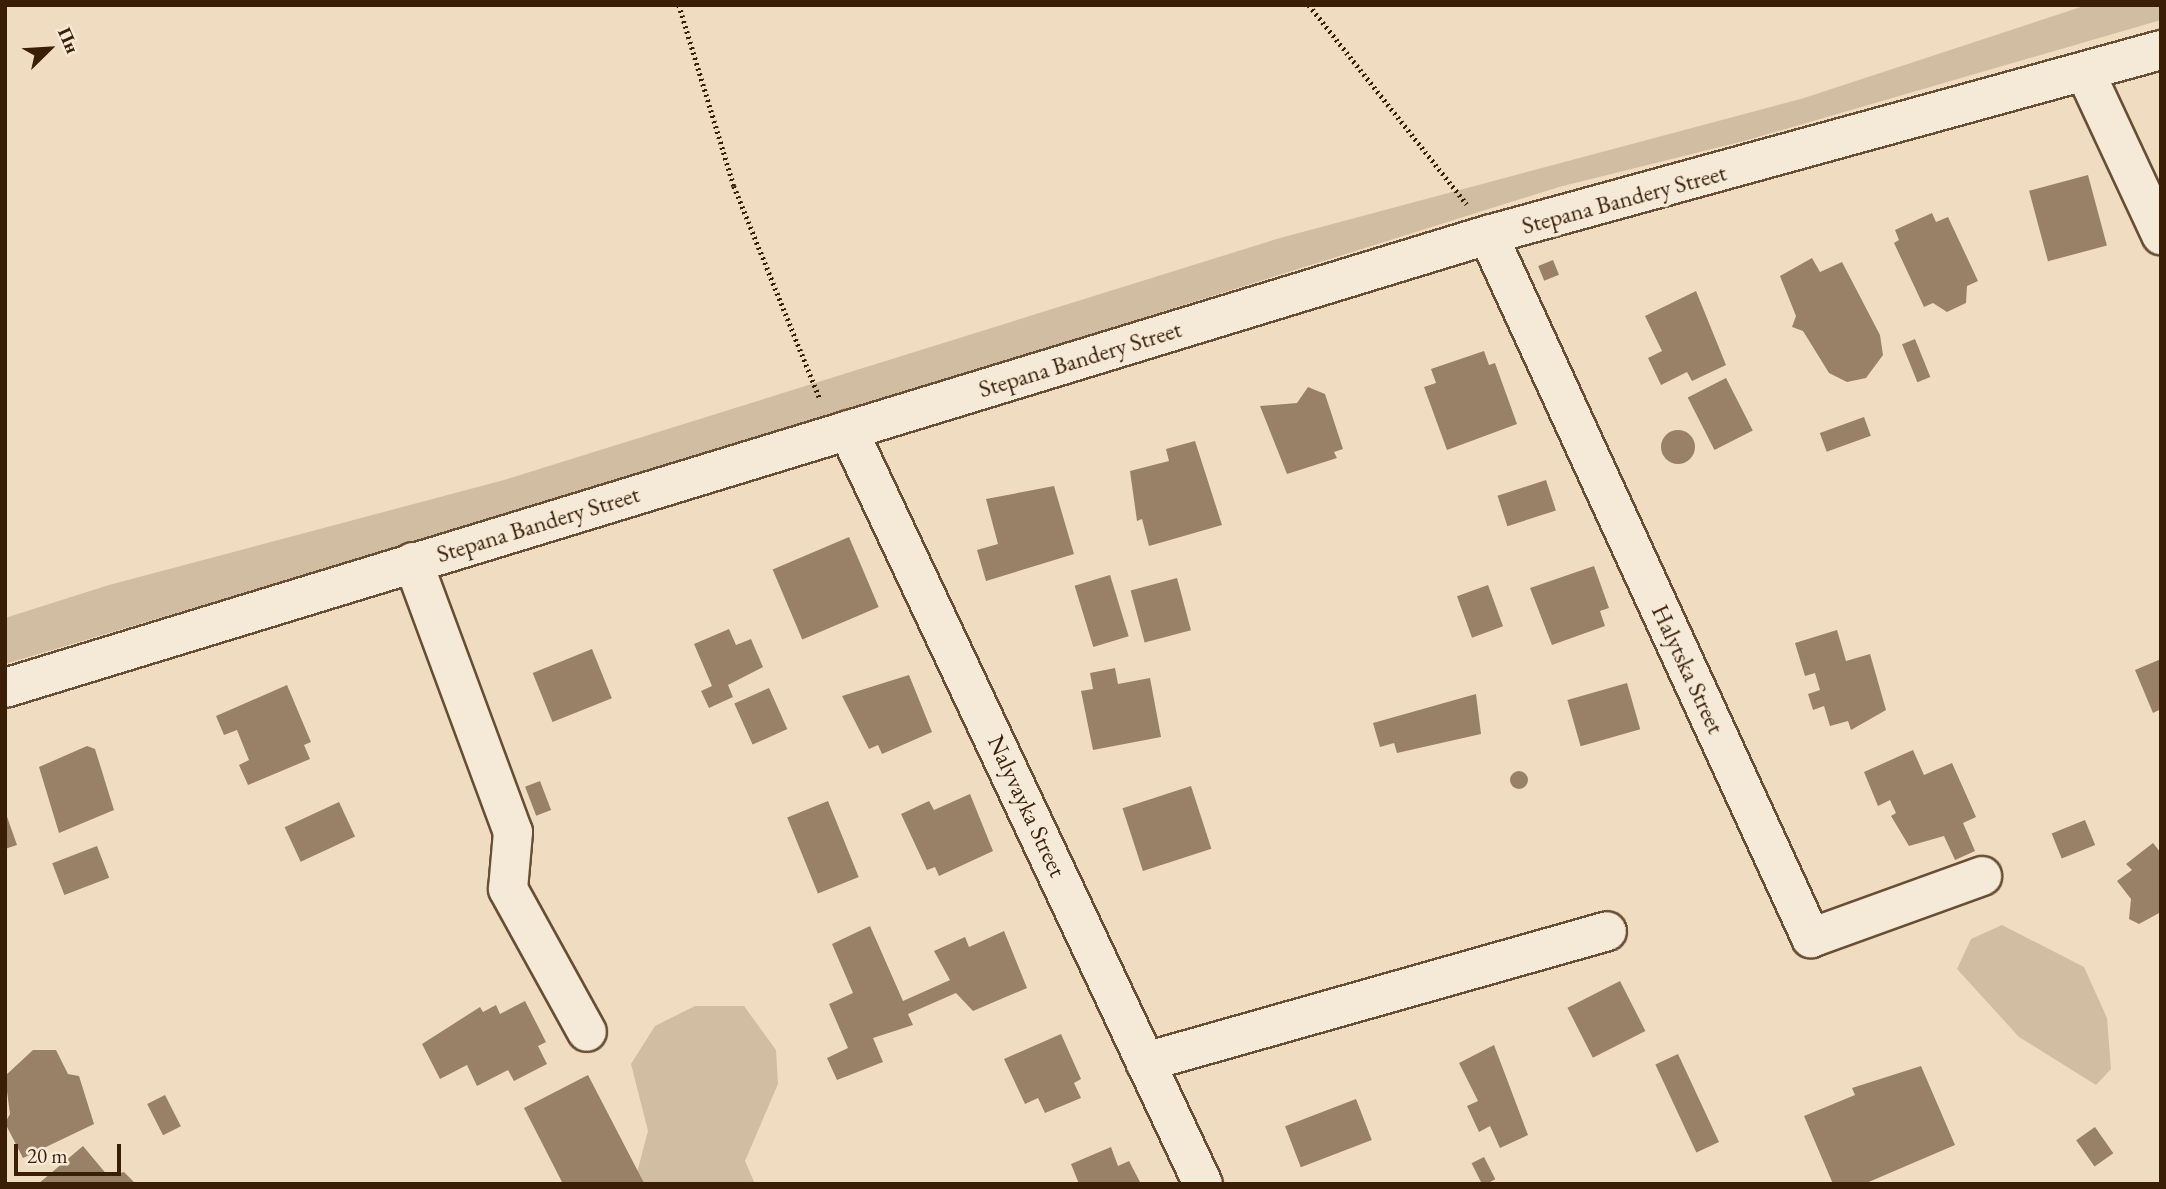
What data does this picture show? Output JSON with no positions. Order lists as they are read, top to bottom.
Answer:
{
  "streets": {
    "street": ["Stepana Bandery Street", "Halytska Street", "Nalyvayka Street"]
  },
  "crossings": [
    ["Stepana Bandery Street", "Halytska Street"],
    ["Stepana Bandery Street", "Nalyvayka Street"]
  ],
  "scale_bar": "20 m",
  "north": "top right"
}
